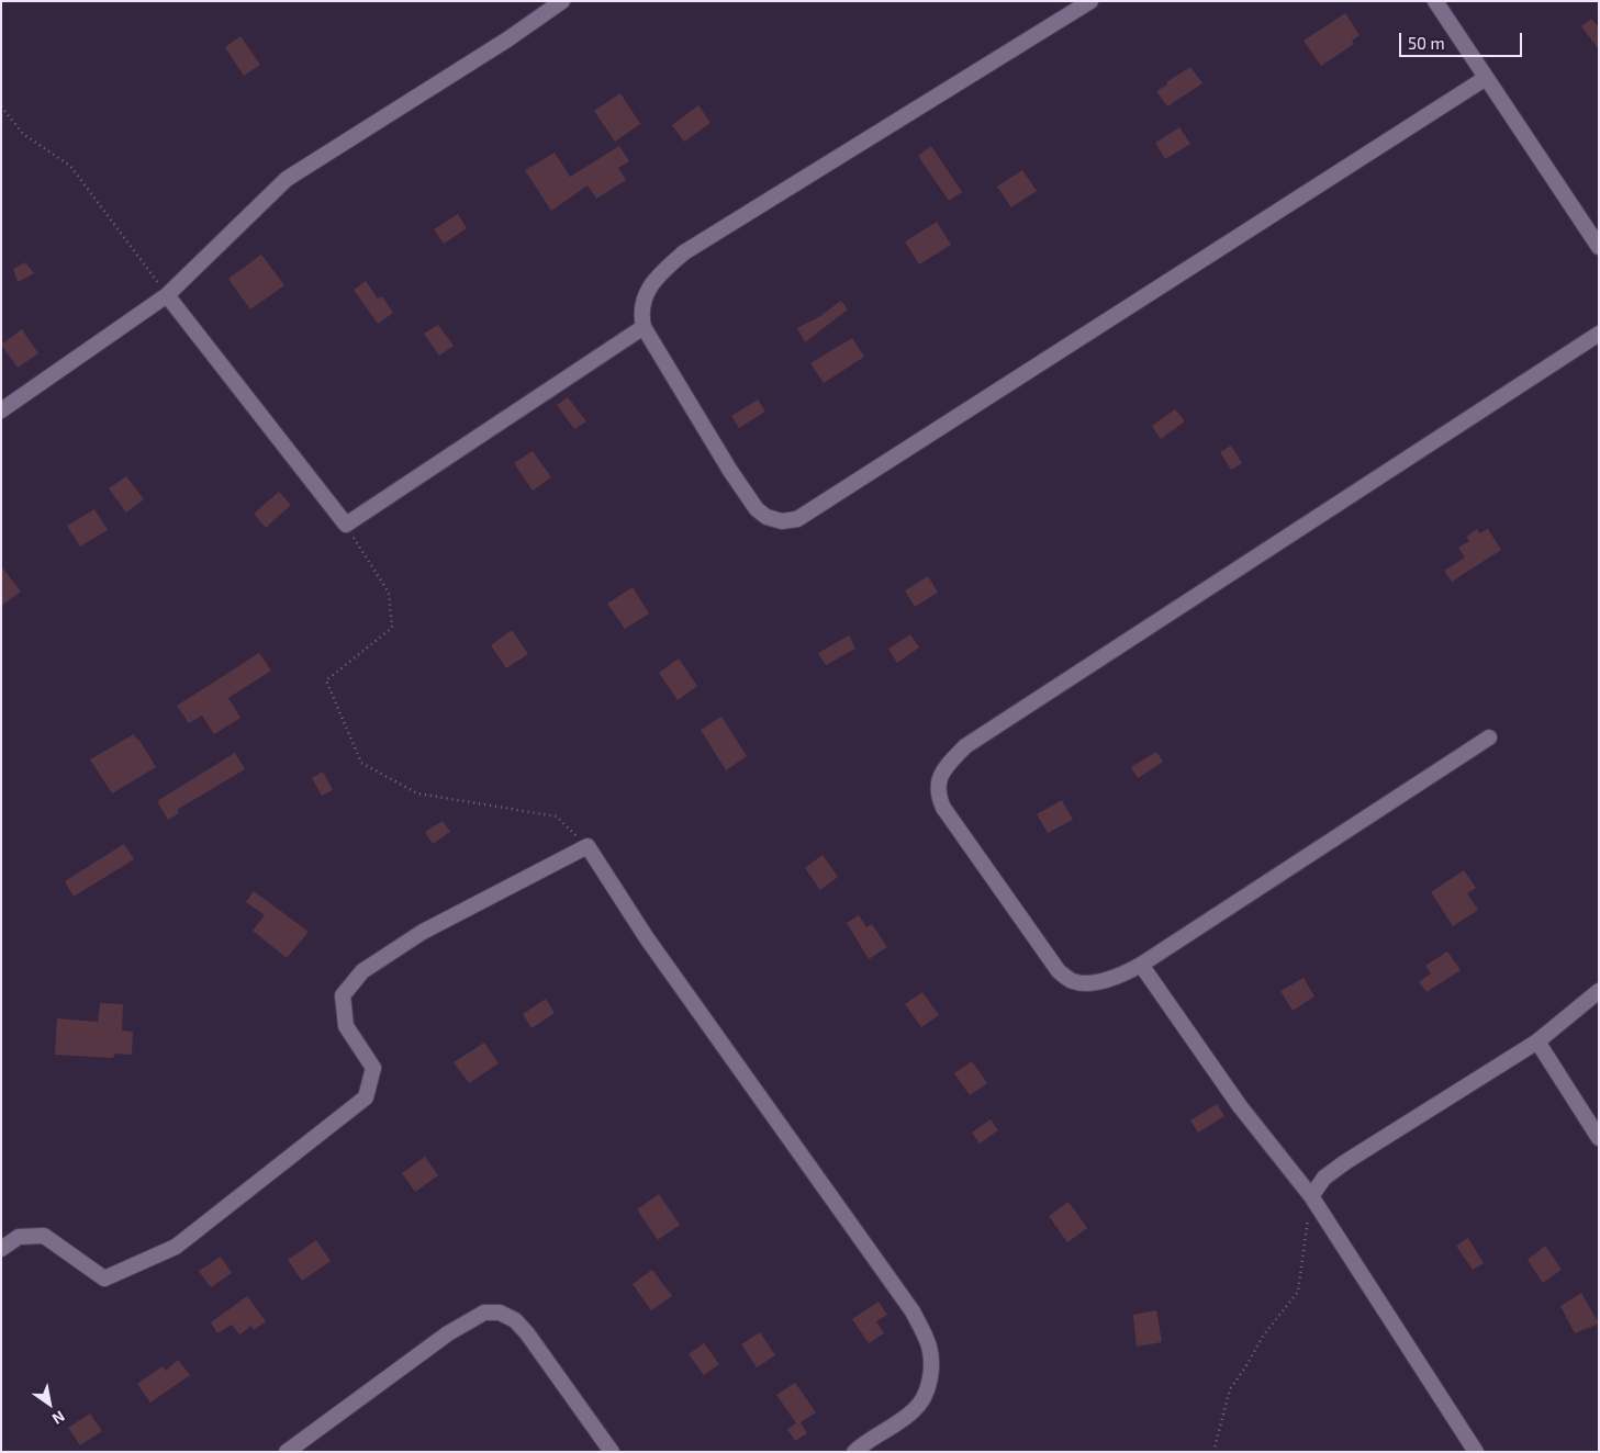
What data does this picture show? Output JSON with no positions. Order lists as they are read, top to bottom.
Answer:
{
  "scale_bar": "50 m",
  "north": "bottom right"
}
